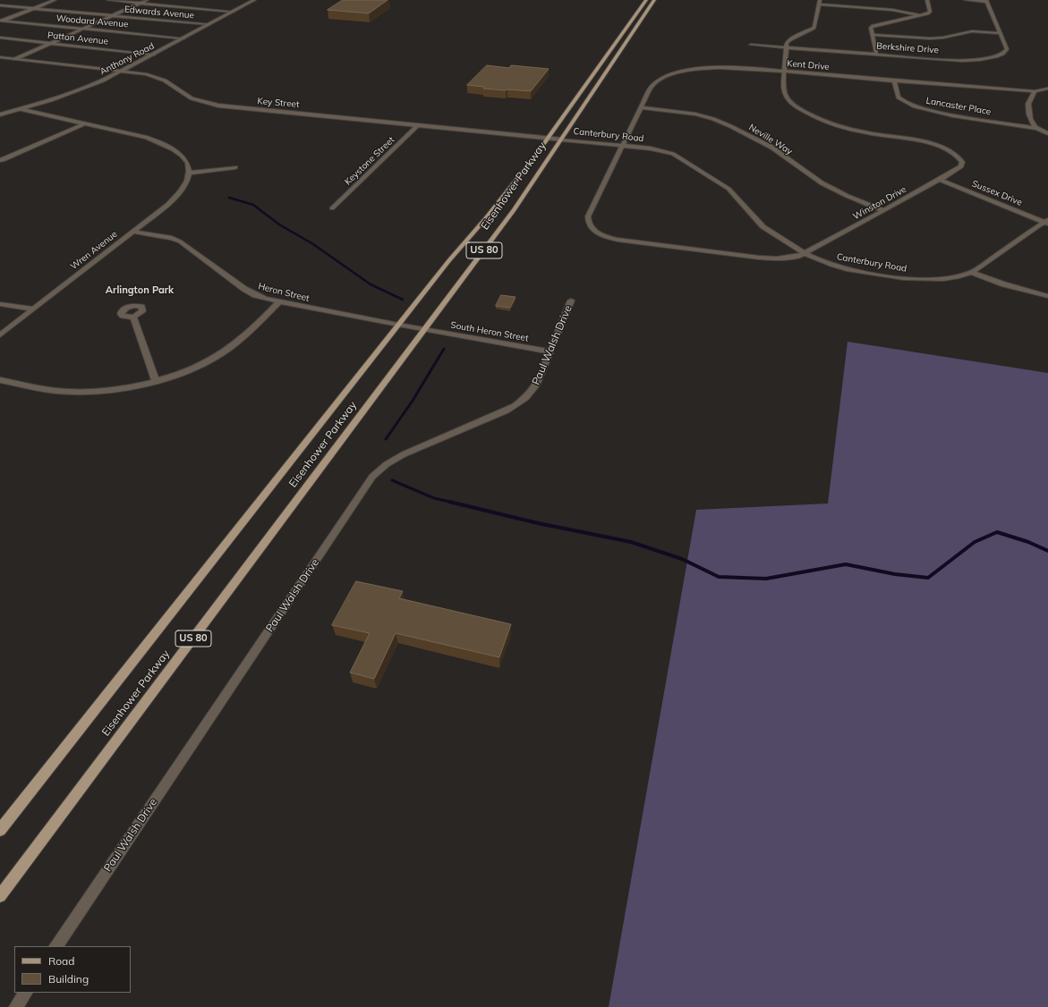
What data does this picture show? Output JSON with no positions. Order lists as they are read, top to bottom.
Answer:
{
  "streets": {
    "main road": ["Eisenhower Parkway", "US 80"],
    "street": [
      "Edwards Avenue",
      "Woodard Avenue",
      "Patton Avenue",
      "Berkshire Drive",
      "Anthony Road",
      "Kent Drive",
      "Key Street",
      "Lancaster Place",
      "Canterbury Road",
      "Neville Way",
      "Keystone Street",
      "Sussex Drive",
      "Winston Drive",
      "Wren Avenue",
      "Heron Street",
      "South Heron Street",
      "Paul Walsh Drive"
    ]
  },
  "crossings": [
    ["Edwards Avenue", "Anthony Road"],
    ["Woodard Avenue", "Anthony Road"],
    ["Patton Avenue", "Anthony Road"],
    ["Berkshire Drive", "Winston Drive"],
    ["Anthony Road", "Key Street"],
    ["Kent Drive", "Lancaster Place"],
    ["Kent Drive", "Canterbury Road"],
    ["Kent Drive", "Neville Way"],
    ["Kent Drive", "Winston Drive"],
    ["Key Street", "Canterbury Road"],
    ["Key Street", "Keystone Street"],
    ["Key Street", "Eisenhower Parkway"],
    ["Canterbury Road", "Eisenhower Parkway"],
    ["Canterbury Road", "Sussex Drive"],
    ["Canterbury Road", "Winston Drive"],
    ["Neville Way", "Winston Drive"],
    ["Eisenhower Parkway", "Heron Street"],
    ["Eisenhower Parkway", "South Heron Street"],
    ["Sussex Drive", "Winston Drive"],
    ["Wren Avenue", "Heron Street"],
    ["Heron Street", "South Heron Street"],
    ["South Heron Street", "Paul Walsh Drive"]
  ],
  "districts": ["Arlington Park"],
  "legend": ["Road", "Building"]
}
